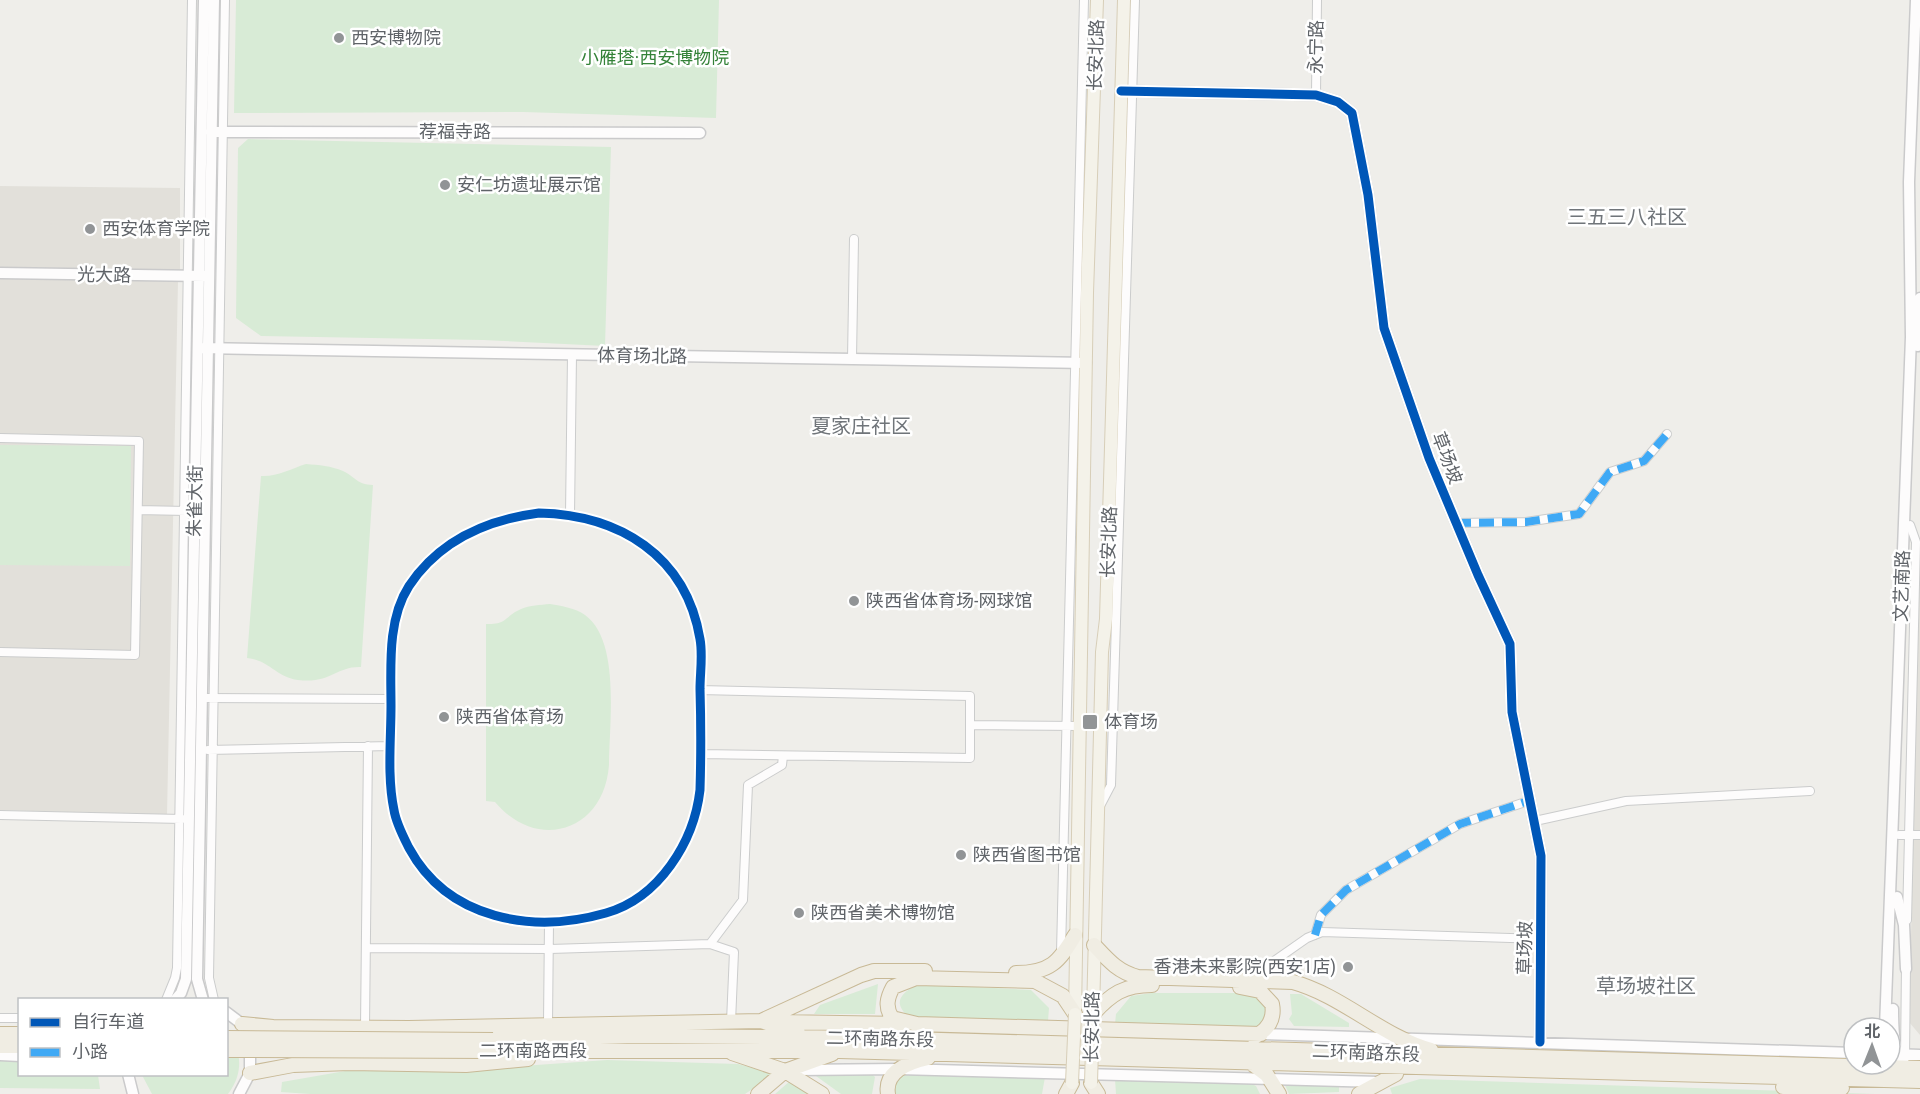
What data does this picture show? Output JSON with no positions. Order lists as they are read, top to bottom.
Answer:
{
  "streets": {
    "highway": ["二环南路东段", "二环南路西段"],
    "main road": [
      "长安北路",
      "荐福寺路",
      "光大路",
      "体育场北路",
      "草场坡",
      "朱雀大街",
      "文艺南路"
    ],
    "street": ["永宁路"]
  },
  "crossings": [
    ["永宁路", "草场坡"],
    ["长安北路", "体育场北路"],
    ["长安北路", "草场坡"],
    ["荐福寺路", "朱雀大街"],
    ["光大路", "朱雀大街"],
    ["体育场北路", "朱雀大街"],
    ["二环南路东段", "二环南路西段"]
  ],
  "districts": ["三五三八社区", "夏家庄社区", "草场坡社区"],
  "parks": ["小雁塔·西安博物院"],
  "places": {
    "other": [
      "西安博物院",
      "安仁坊遗址展示馆",
      "西安体育学院",
      "陕西省体育场-网球馆",
      "陕西省体育场",
      "陕西省图书馆",
      "陕西省美术博物馆",
      "香港未来影院(西安1店)"
    ],
    "transit": ["体育场"]
  },
  "legend": ["自行车道", "小路"],
  "north": "top"
}
